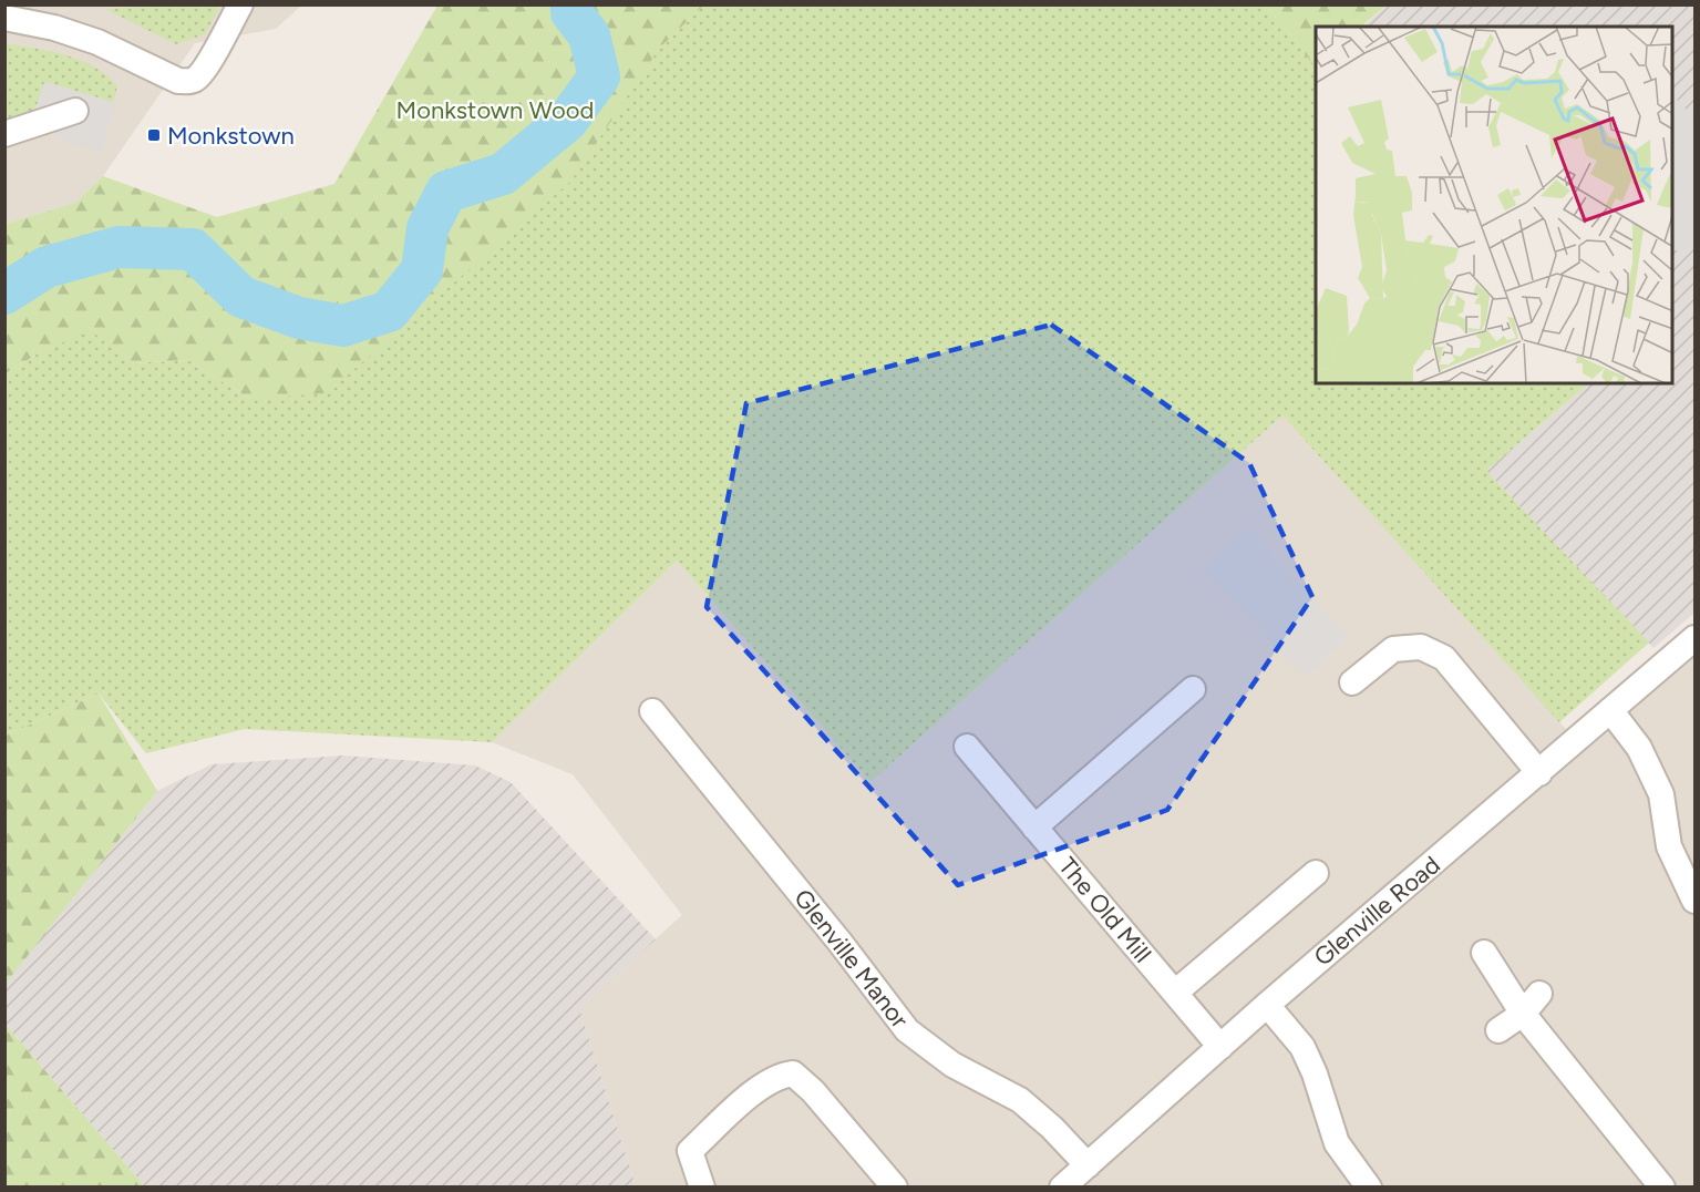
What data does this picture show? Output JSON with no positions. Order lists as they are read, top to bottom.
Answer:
{
  "streets": {
    "street": ["The Old Mill", "Glenville Road", "Glenville Manor"]
  },
  "crossings": [
    ["The Old Mill", "Glenville Road"],
    ["Glenville Road", "Glenville Manor"]
  ],
  "parks": ["Monkstown Wood"],
  "places": {
    "transit": ["Monkstown"]
  }
}
